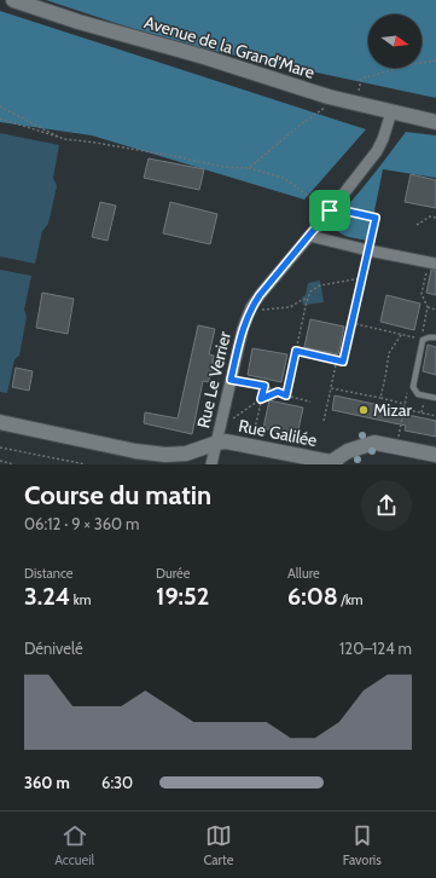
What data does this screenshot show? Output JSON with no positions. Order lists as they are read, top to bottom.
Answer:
{
  "streets": {
    "street": ["Avenue de la Grand'Mare", "Rue Le Verrier", "Rue Galilée"]
  },
  "crossings": [
    ["Avenue de la Grand'Mare", "Rue Le Verrier"],
    ["Rue Le Verrier", "Rue Galilée"]
  ],
  "places": ["Mizar"],
  "north": "right",
  "page": {
    "heading": ["Course du matin", "06:12 · 9 × 360 m"],
    "stats": [
      ["Distance", "3.24 km"],
      ["Durée", "19:52"],
      ["Allure", "6:08 /km"]
    ],
    "chart": ["Dénivelé", "120–124 m"],
    "list": [
      {
        "name": "360 m",
        "note": "6:30"
      }
    ],
    "tabs": ["Accueil", "Carte", "Favoris"]
  }
}
